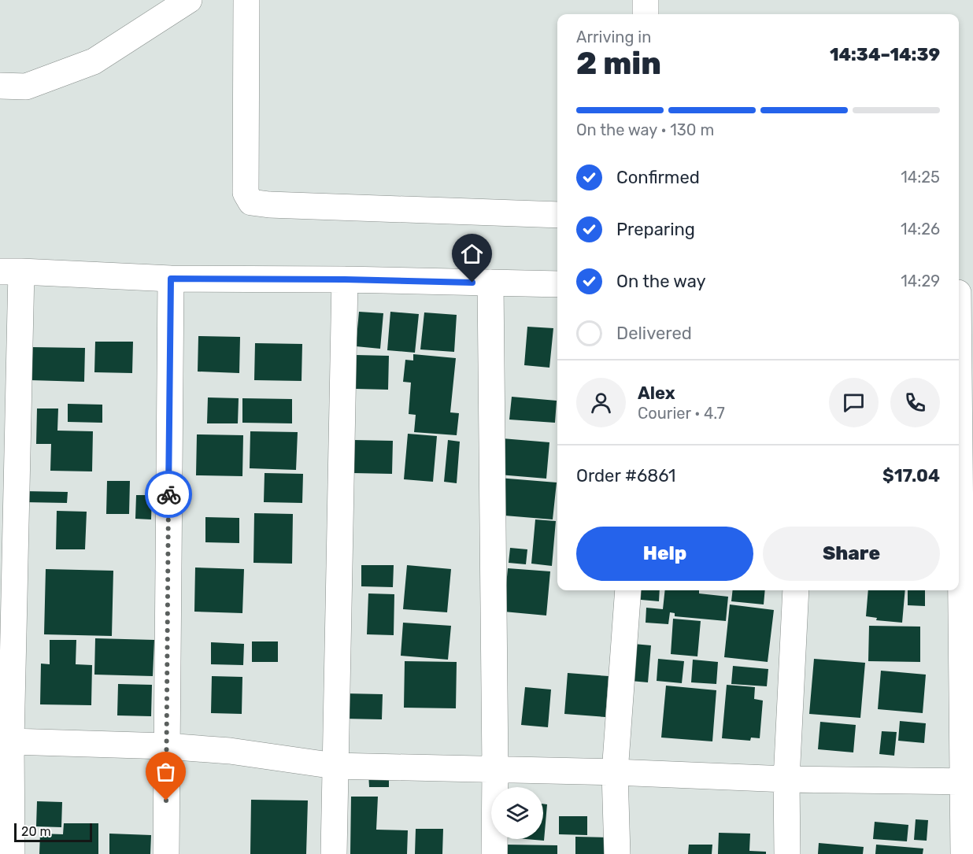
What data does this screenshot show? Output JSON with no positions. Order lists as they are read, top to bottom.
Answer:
{
  "scale_bar": "20 m",
  "page": {
    "heading": ["2 min", "Arriving in", "14:34–14:39"],
    "panel": [
      "Alex",
      "Courier · 4.7",
      "Order #6861",
      "$17.04"
    ],
    "bar": "On the way · 130 m",
    "list": [
      ["Confirmed", "14:25"],
      ["Preparing", "14:26"],
      ["On the way", "14:29"],
      "Delivered"
    ],
    "buttons": ["Help", "Share"],
    "scale": "20 m"
  }
}
